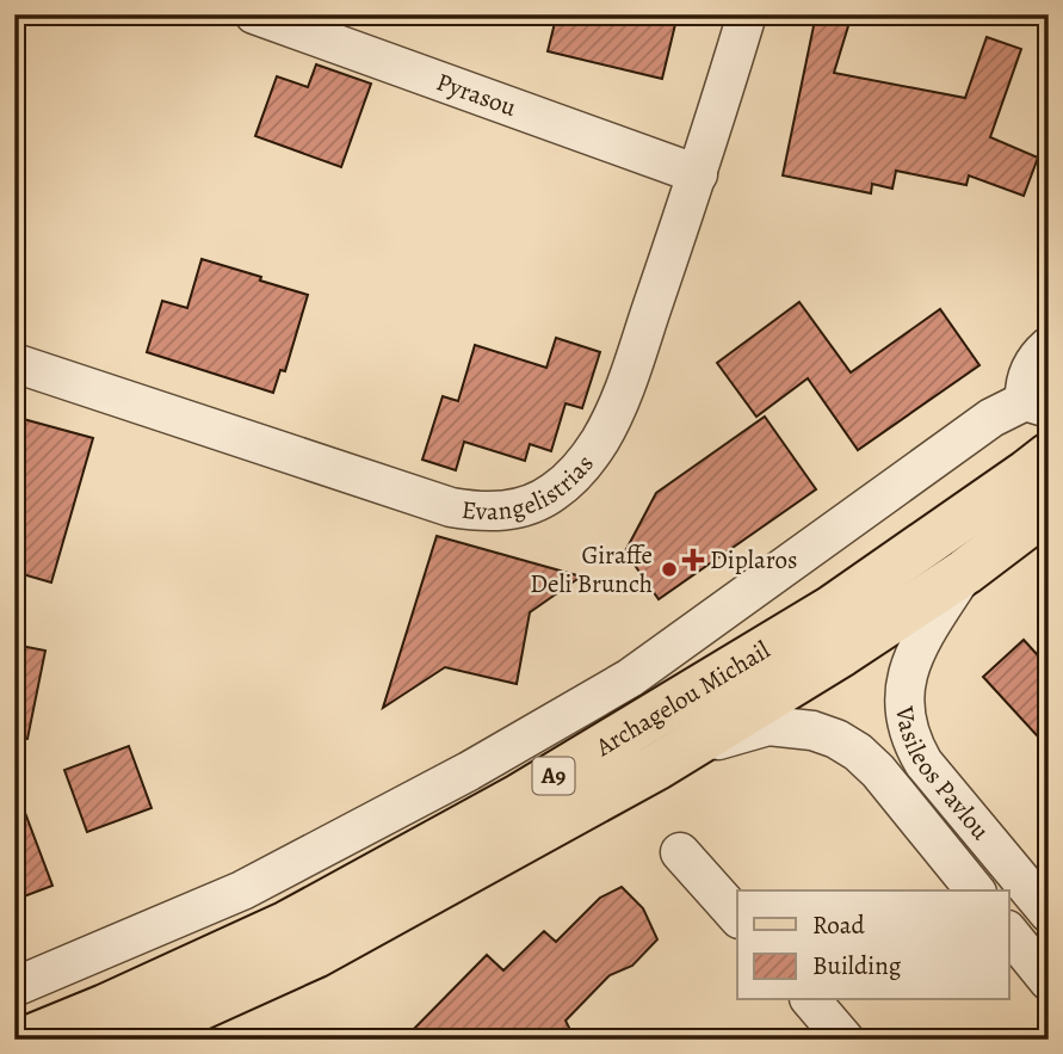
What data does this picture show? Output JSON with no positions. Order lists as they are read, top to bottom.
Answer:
{
  "streets": {
    "main road": ["Archagelou Michail", "A9"],
    "street": ["Pyrasou", "Evangelistrias", "Vasileos Pavlou"]
  },
  "crossings": [
    ["Pyrasou", "Evangelistrias"],
    ["Archagelou Michail", "Vasileos Pavlou"]
  ],
  "places": {
    "health": ["Diplaros"],
    "other": ["Giraffe Deli Brunch"]
  },
  "legend": ["Road", "Building"]
}
